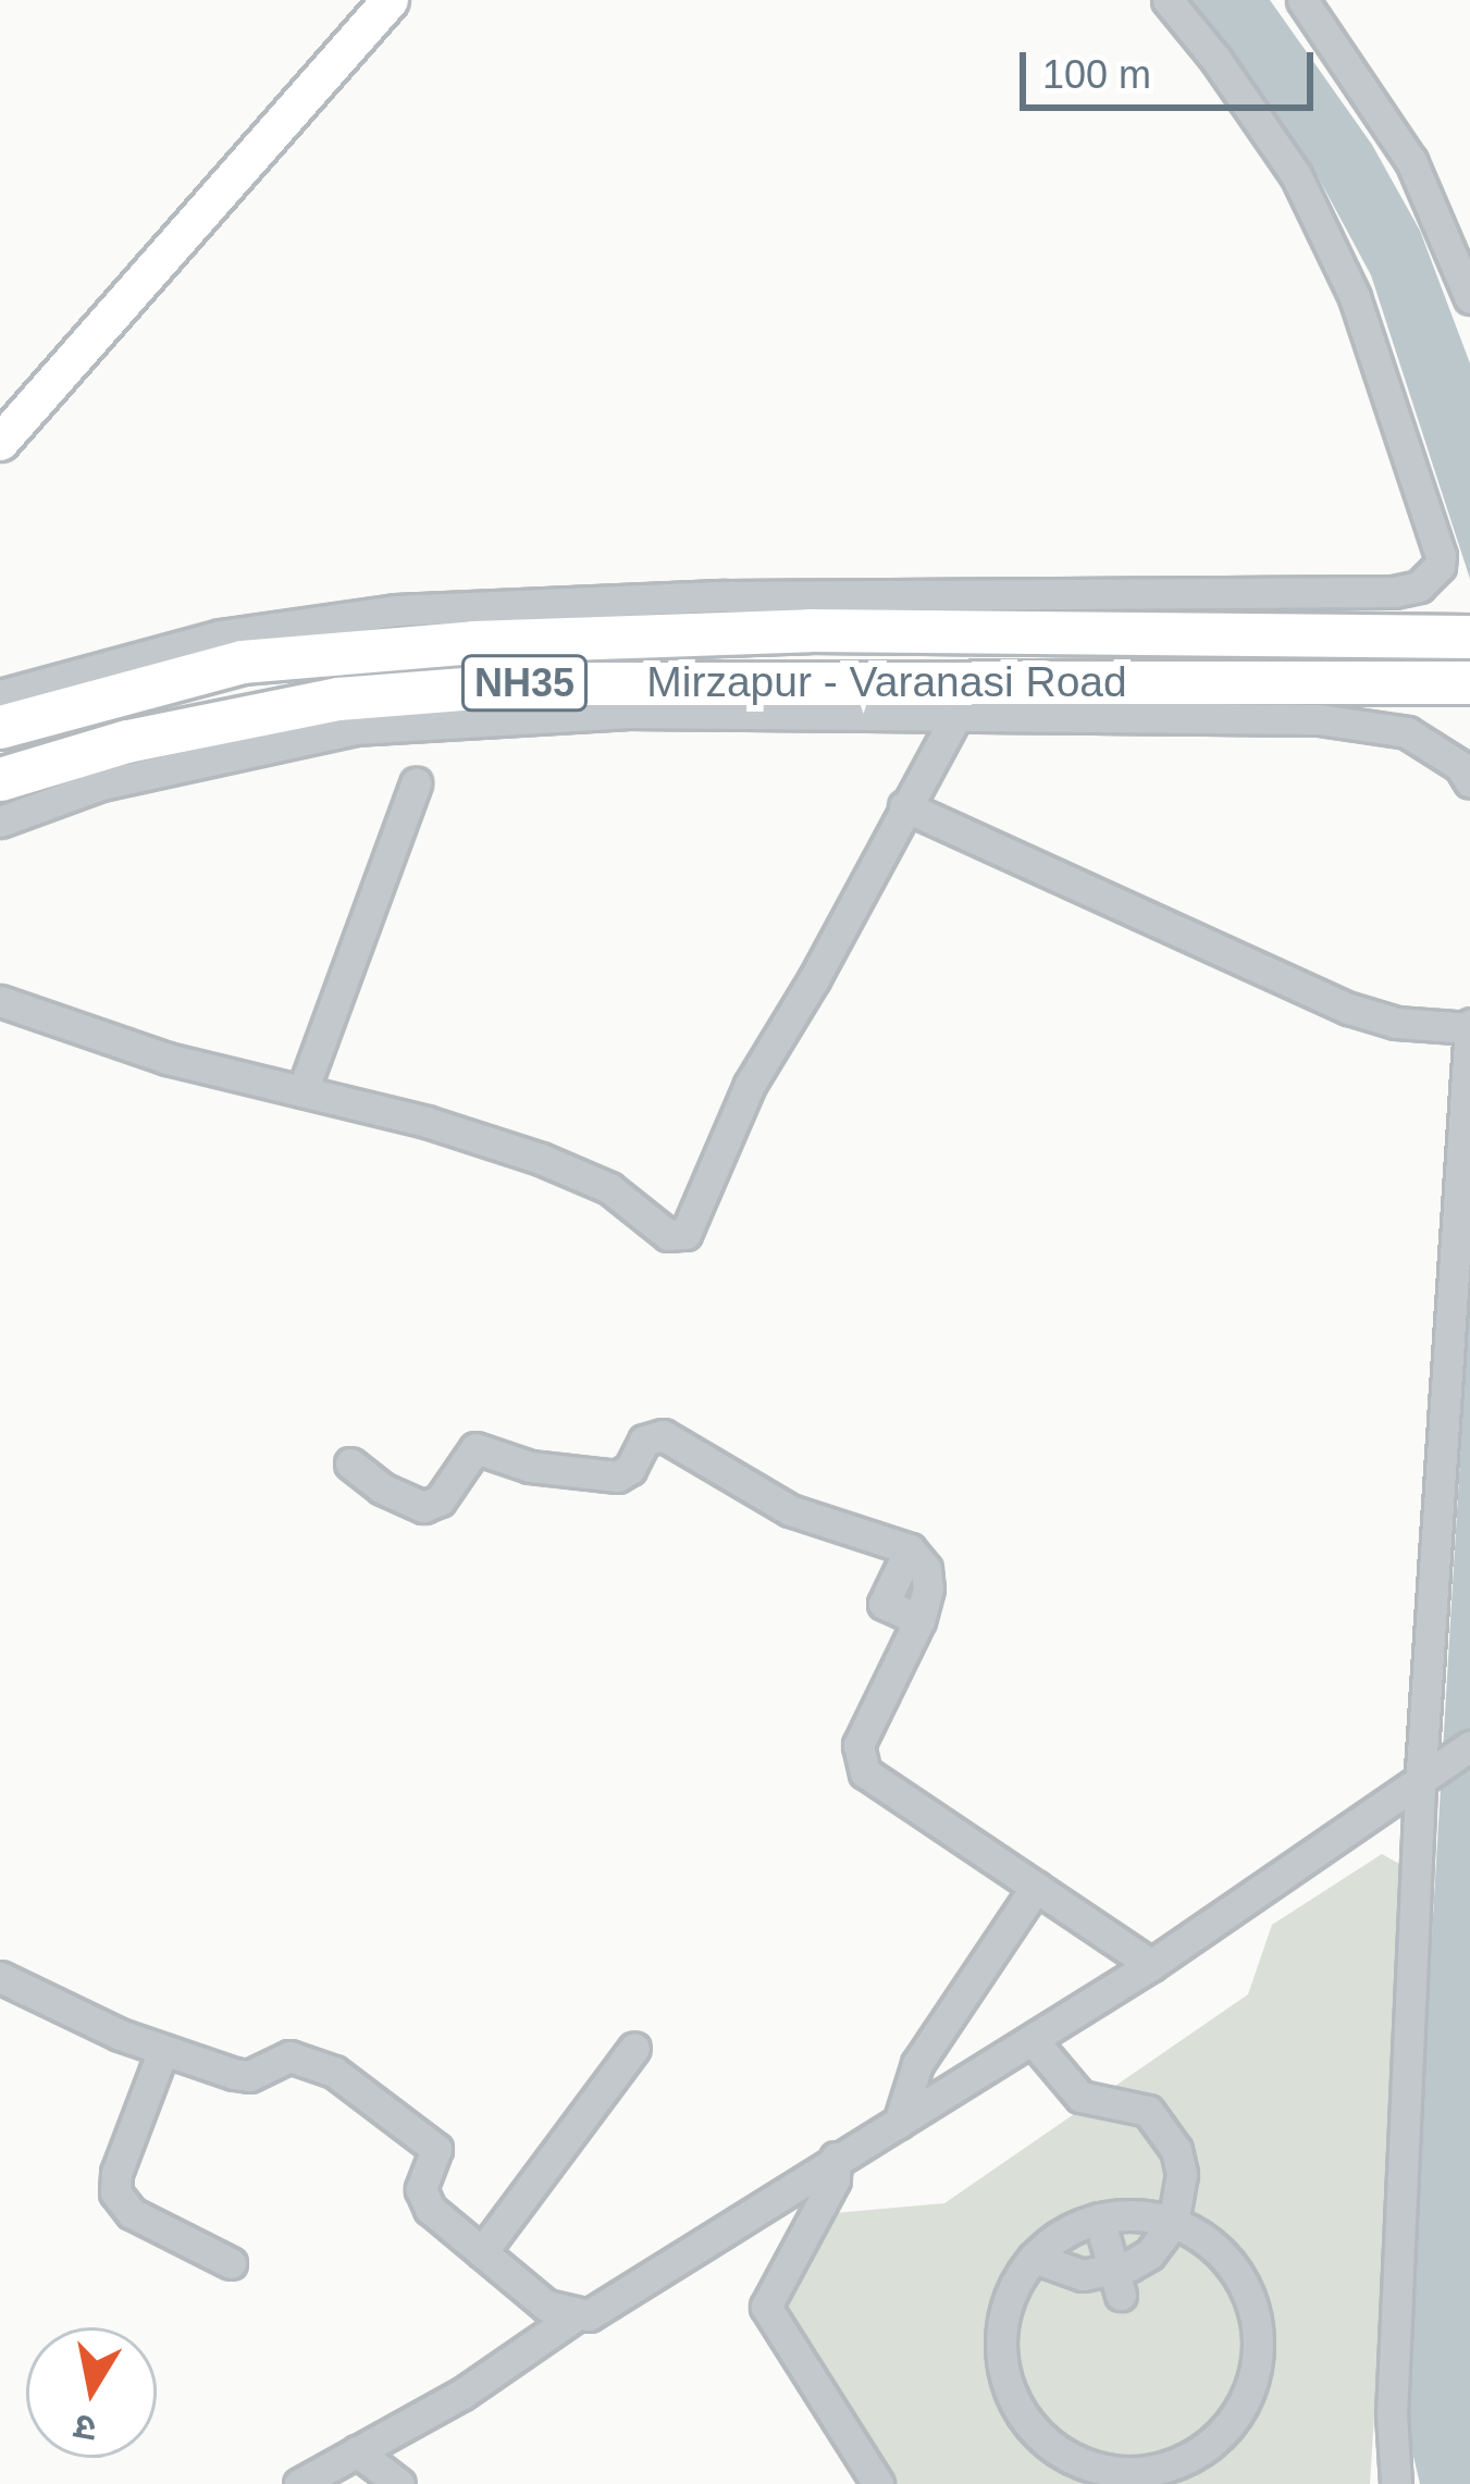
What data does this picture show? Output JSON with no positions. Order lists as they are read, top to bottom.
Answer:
{
  "streets": {
    "highway": ["Mirzapur - Varanasi Road", "NH35"]
  },
  "scale_bar": "100 m",
  "north": "bottom"
}
